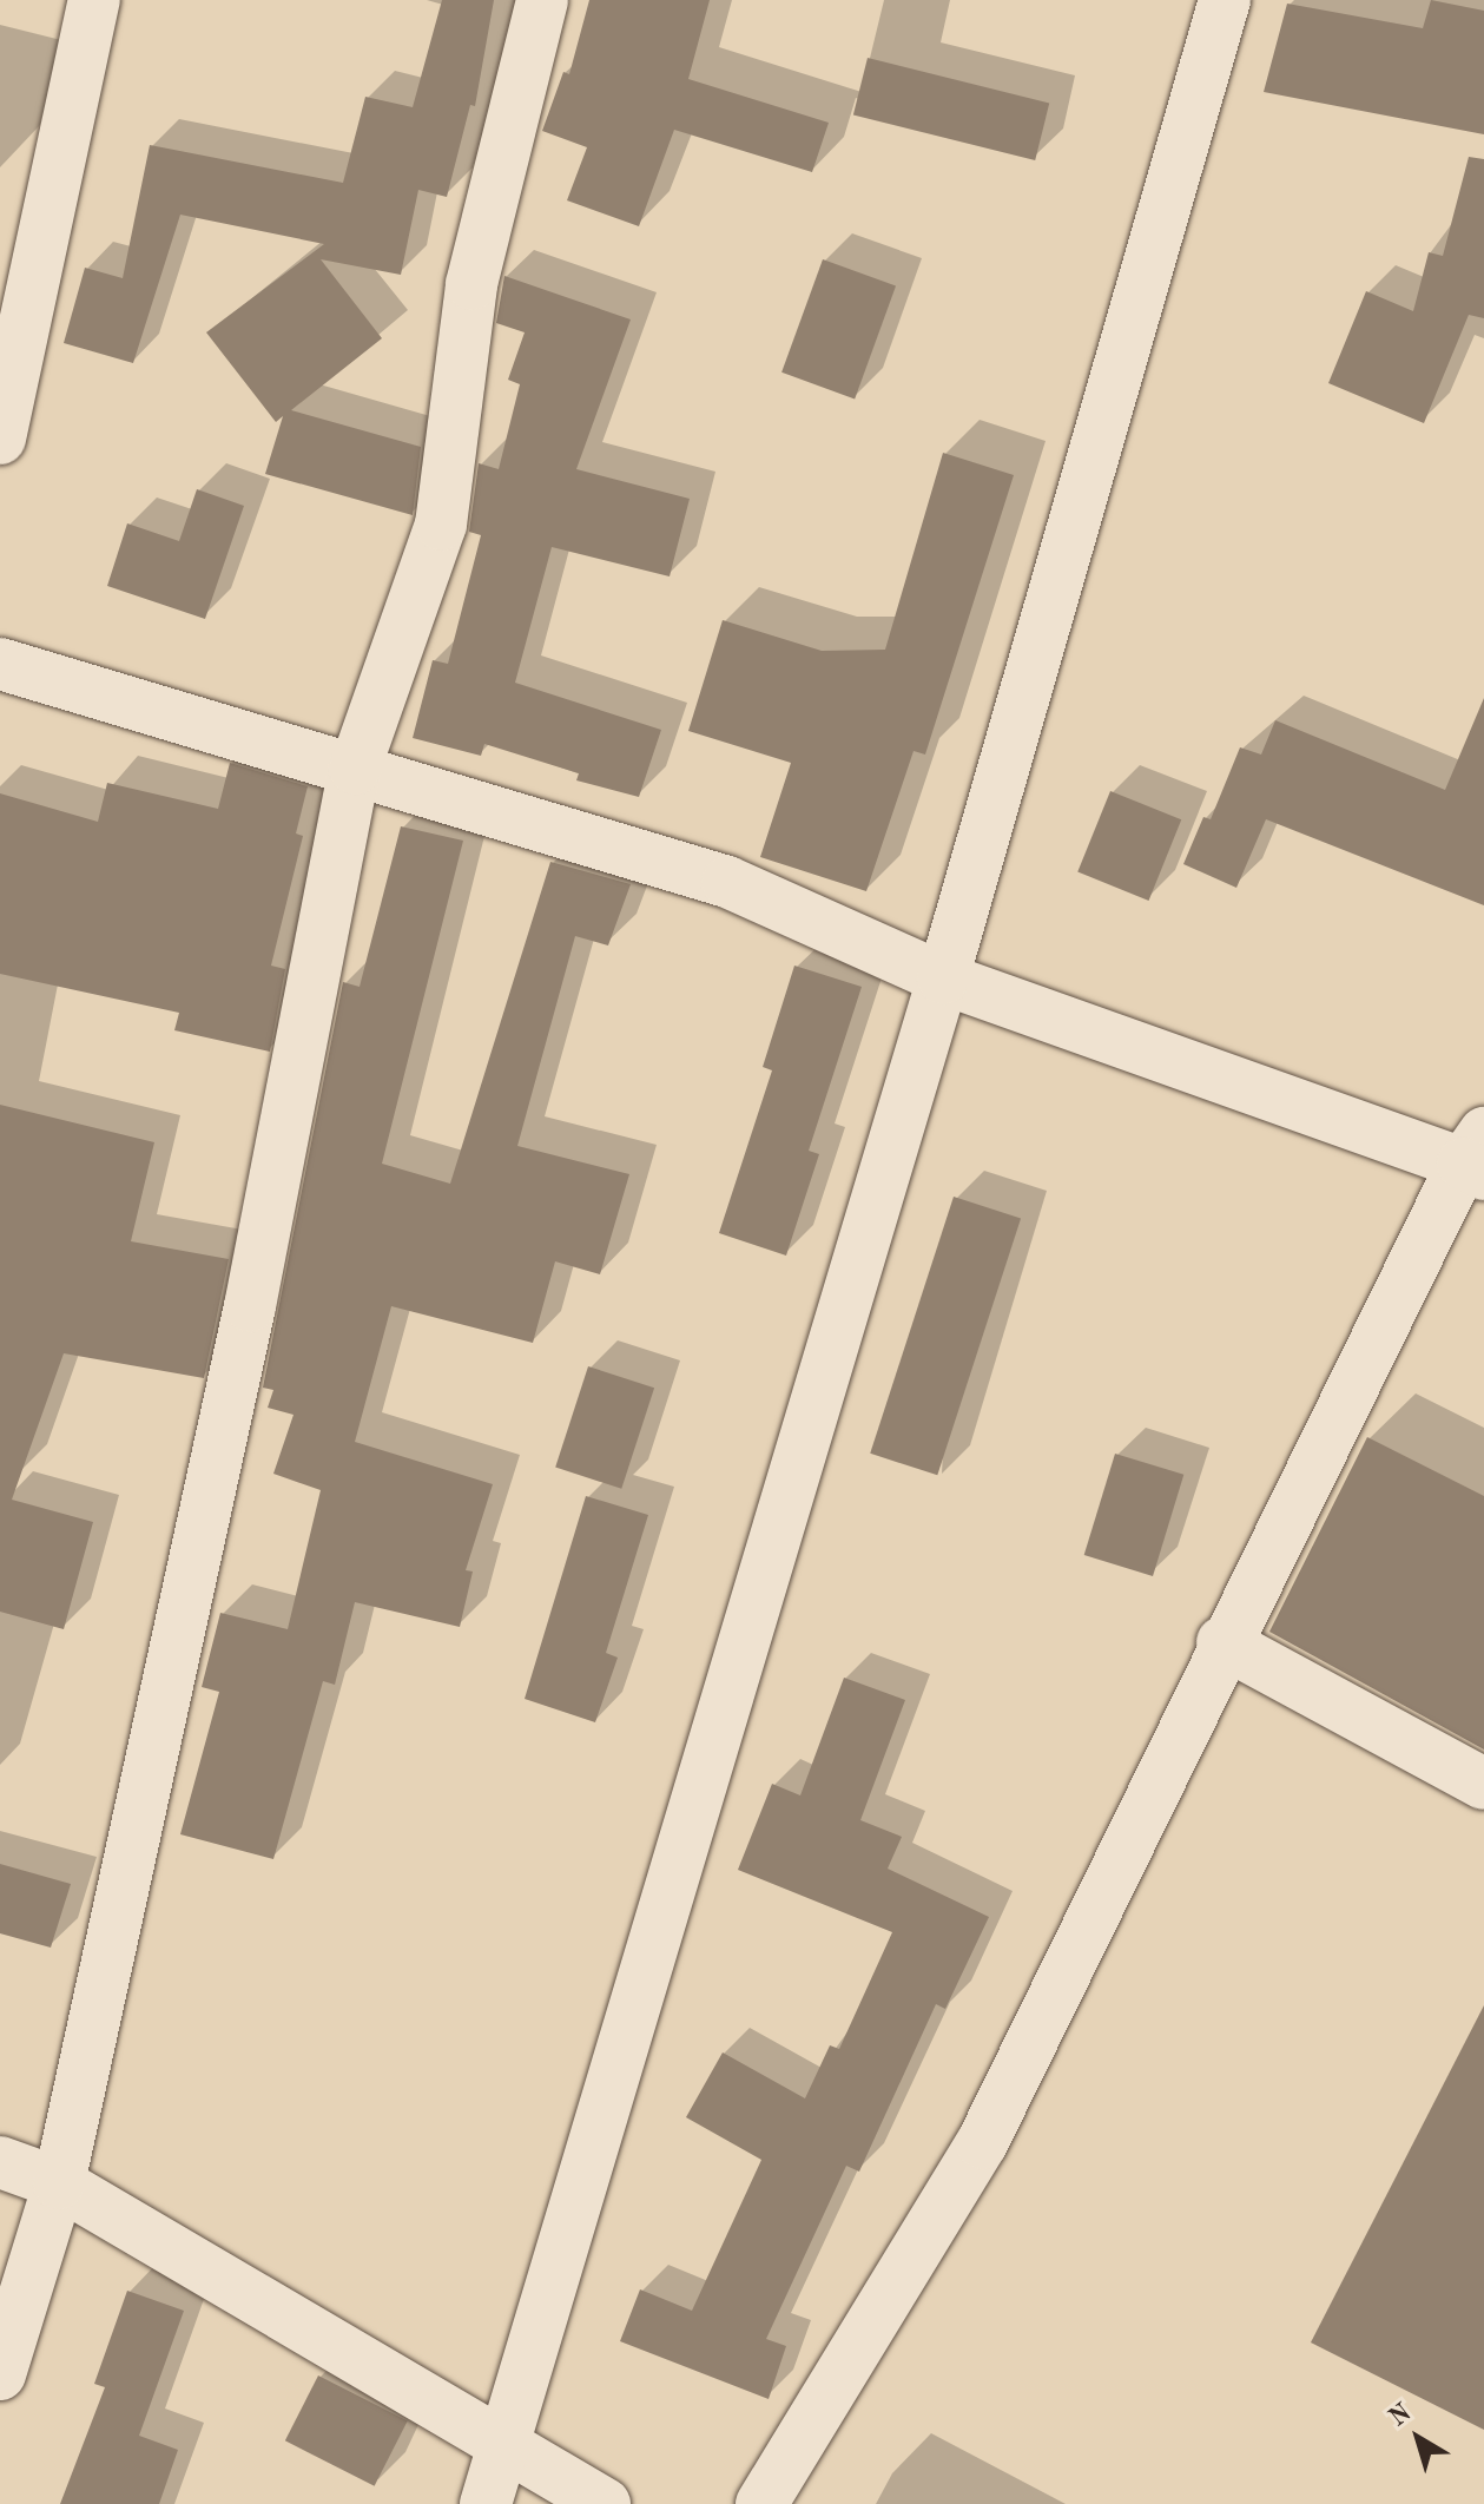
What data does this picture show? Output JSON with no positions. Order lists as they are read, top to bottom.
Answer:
{
  "north": "top left"
}
